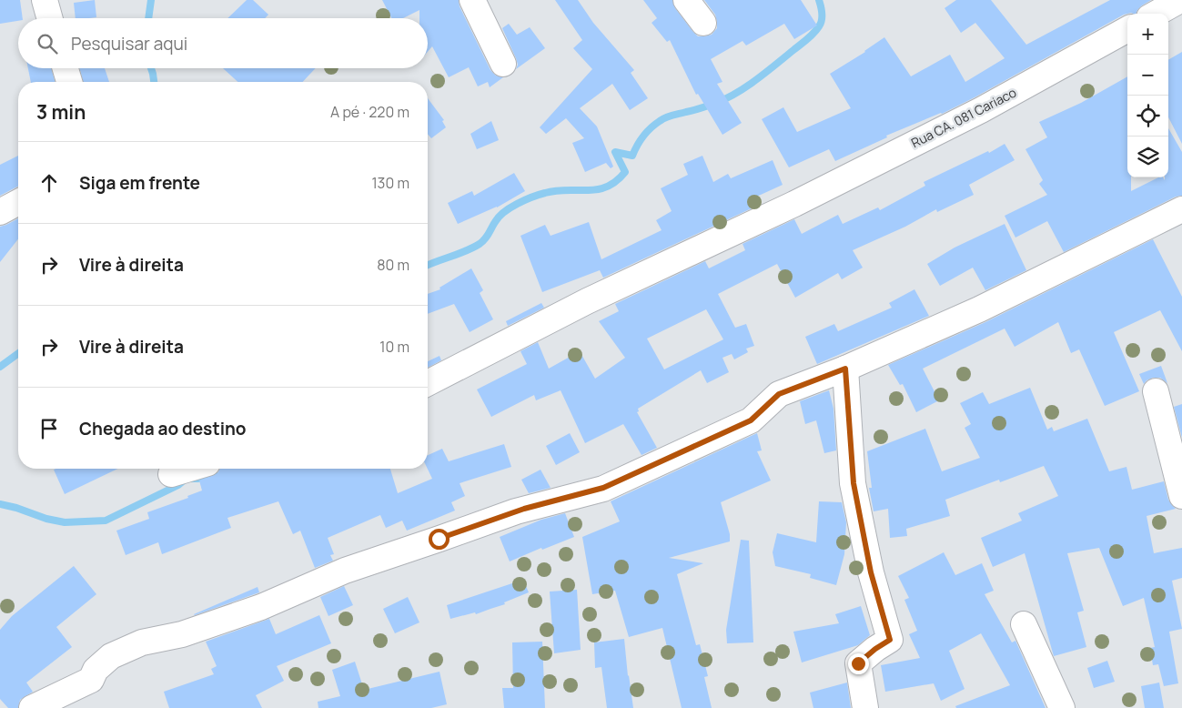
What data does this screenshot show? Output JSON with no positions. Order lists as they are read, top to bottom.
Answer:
{
  "streets": {
    "street": ["Rua CA. 081 Cariaco"]
  },
  "page": {
    "map_buttons": ["+", "−"],
    "search": "Pesquisar aqui",
    "heading": ["3 min", "A pé · 220 m"],
    "list": [
      ["Siga em frente", "130 m"],
      ["Vire à direita", "80 m"],
      ["Vire à direita", "10 m"],
      "Chegada ao destino"
    ]
  }
}
